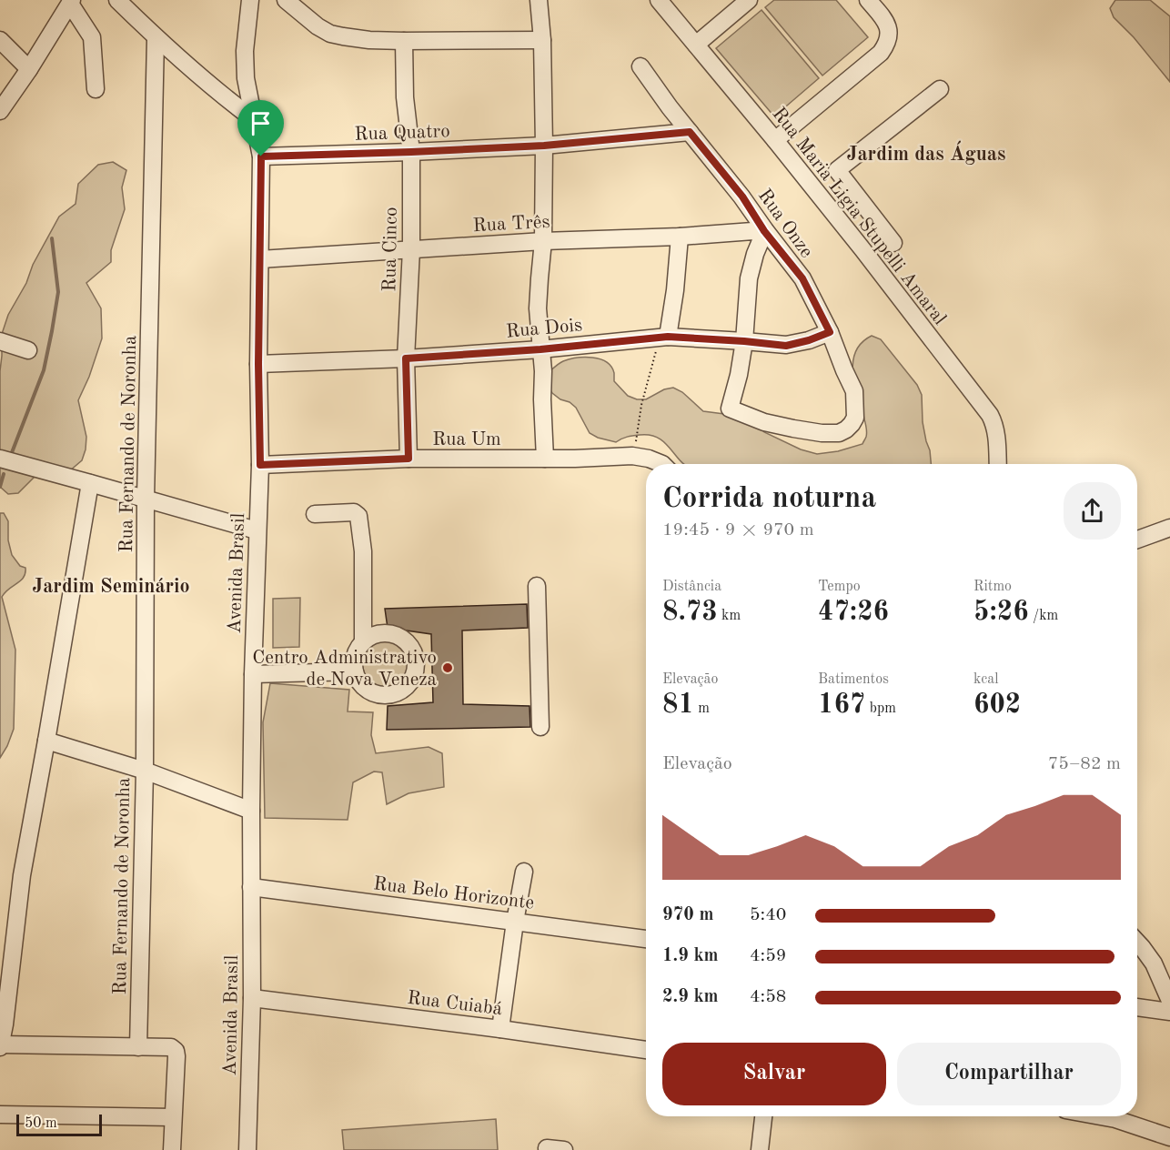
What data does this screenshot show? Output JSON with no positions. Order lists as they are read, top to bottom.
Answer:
{
  "streets": {
    "street": [
      "Rua Quatro",
      "Rua Maria Ligia Stupelli Amaral",
      "Rua Três",
      "Rua Onze",
      "Rua Cinco",
      "Rua Dois",
      "Rua Um",
      "Rua Fernando de Noronha",
      "Avenida Brasil",
      "Rua Belo Horizonte",
      "Rua Cuiabá"
    ]
  },
  "crossings": [
    ["Rua Quatro", "Rua Onze"],
    ["Rua Quatro", "Rua Cinco"],
    ["Rua Quatro", "Avenida Brasil"],
    ["Rua Três", "Rua Onze"],
    ["Rua Três", "Rua Cinco"],
    ["Rua Três", "Avenida Brasil"],
    ["Rua Onze", "Rua Dois"],
    ["Rua Cinco", "Rua Dois"],
    ["Rua Cinco", "Rua Um"],
    ["Rua Dois", "Avenida Brasil"],
    ["Rua Um", "Avenida Brasil"],
    ["Avenida Brasil", "Rua Belo Horizonte"],
    ["Avenida Brasil", "Rua Cuiabá"]
  ],
  "districts": ["Jardim das Águas", "Jardim Seminário"],
  "places": ["Centro Administrativo de Nova Veneza"],
  "scale_bar": "50 m",
  "page": {
    "heading": ["Corrida noturna", "19:45 · 9 × 970 m"],
    "stats": [
      ["Distância", "8.73 km"],
      ["Tempo", "47:26"],
      ["Ritmo", "5:26 /km"],
      ["Elevação", "81 m"],
      ["Batimentos", "167 bpm"],
      ["kcal", "602"]
    ],
    "chart": ["Elevação", "75–82 m"],
    "list": [
      {
        "name": "970 m",
        "note": "5:40"
      },
      {
        "name": "1.9 km",
        "note": "4:59"
      },
      {
        "name": "2.9 km",
        "note": "4:58"
      }
    ],
    "buttons": ["Salvar", "Compartilhar"],
    "scale": "50 m"
  }
}
